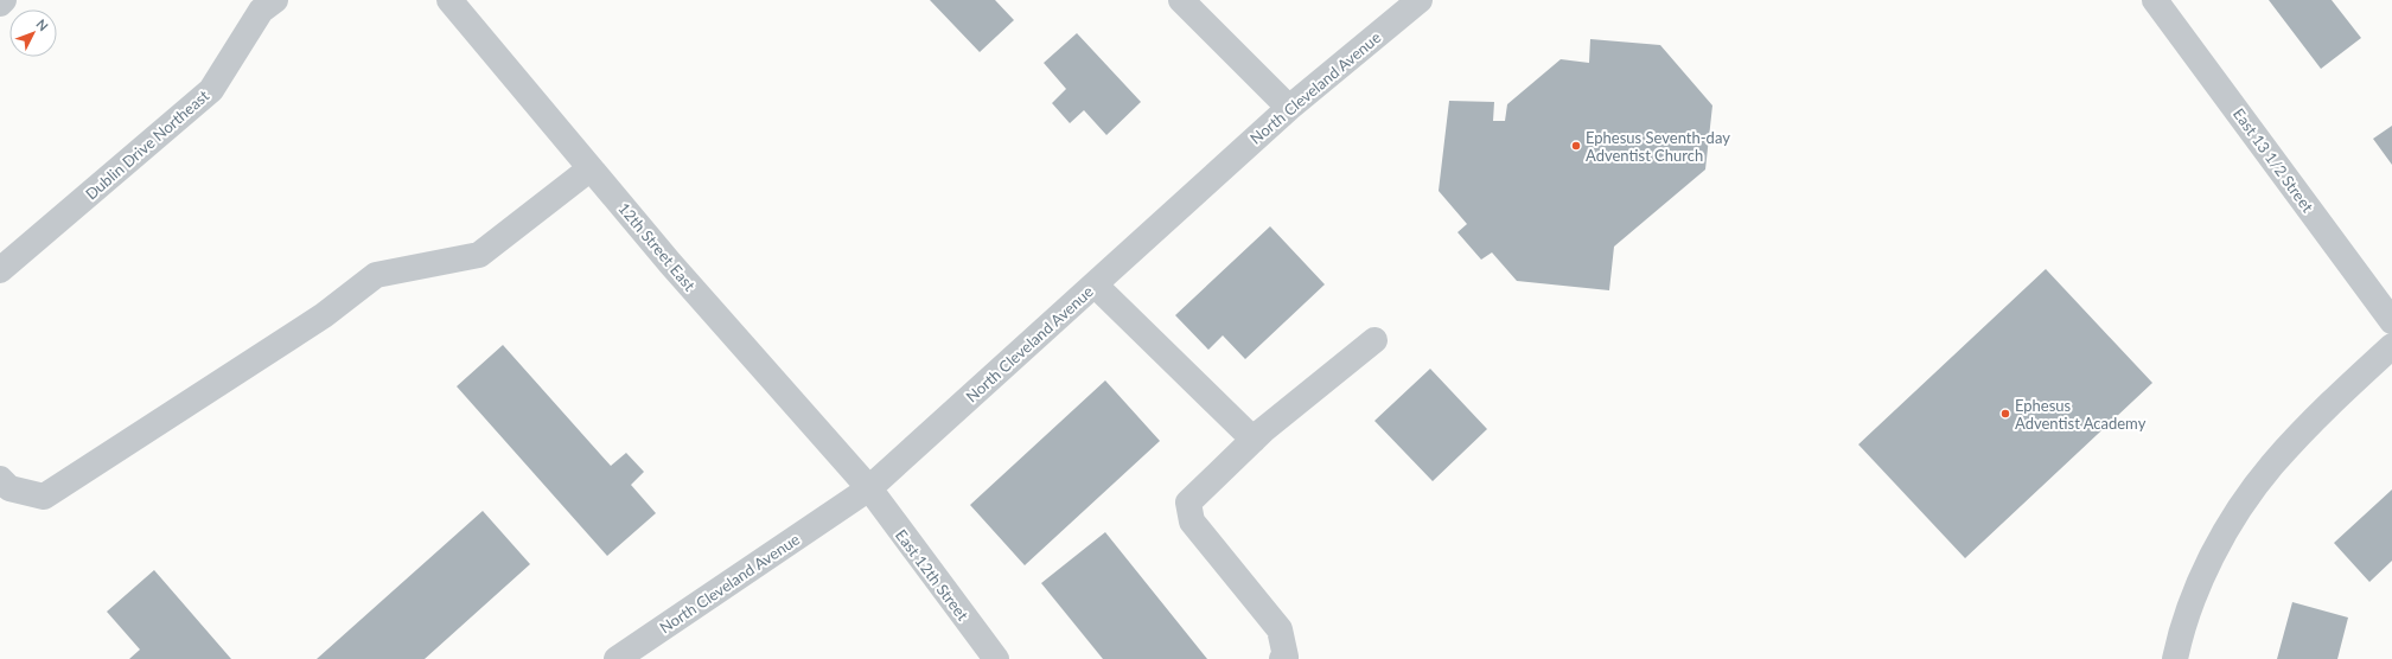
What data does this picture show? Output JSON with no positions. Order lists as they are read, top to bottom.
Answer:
{
  "streets": {
    "street": [
      "North Cleveland Avenue",
      "Dublin Drive Northeast",
      "East 13 1/2 Street",
      "12th Street East",
      "East 12th Street"
    ]
  },
  "crossings": [
    ["North Cleveland Avenue", "12th Street East"],
    ["North Cleveland Avenue", "East 12th Street"],
    ["12th Street East", "East 12th Street"]
  ],
  "places": ["Ephesus Seventh-day Adventist Church", "Ephesus Adventist Academy"],
  "north": "top right"
}
